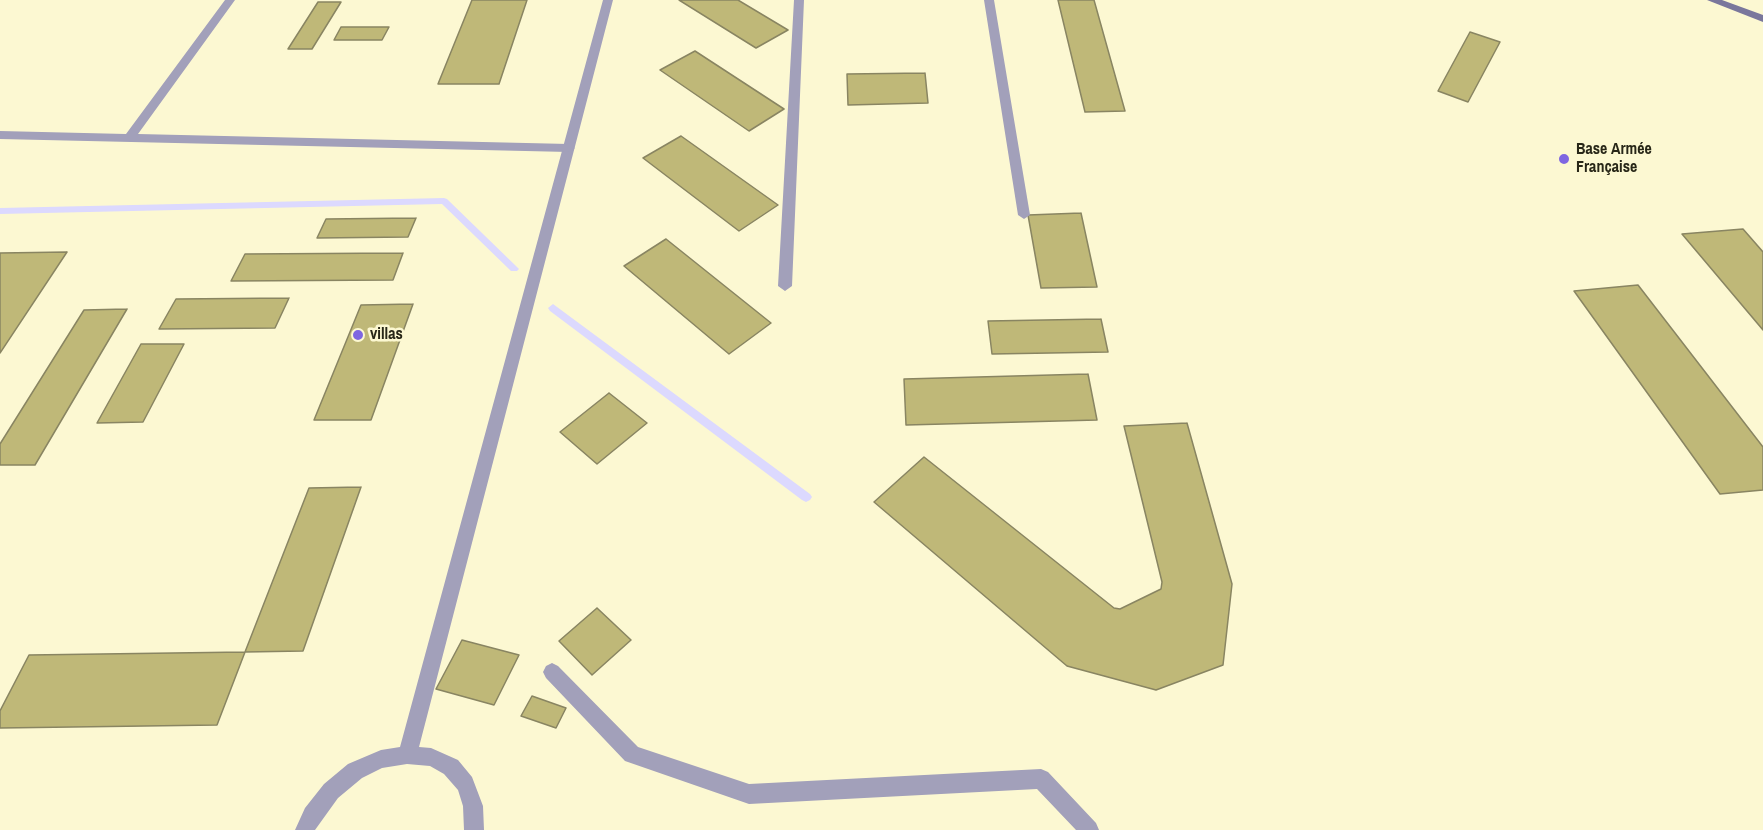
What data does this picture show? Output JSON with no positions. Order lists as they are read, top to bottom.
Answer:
{
  "places": ["Base Armée Française", "villas"]
}
